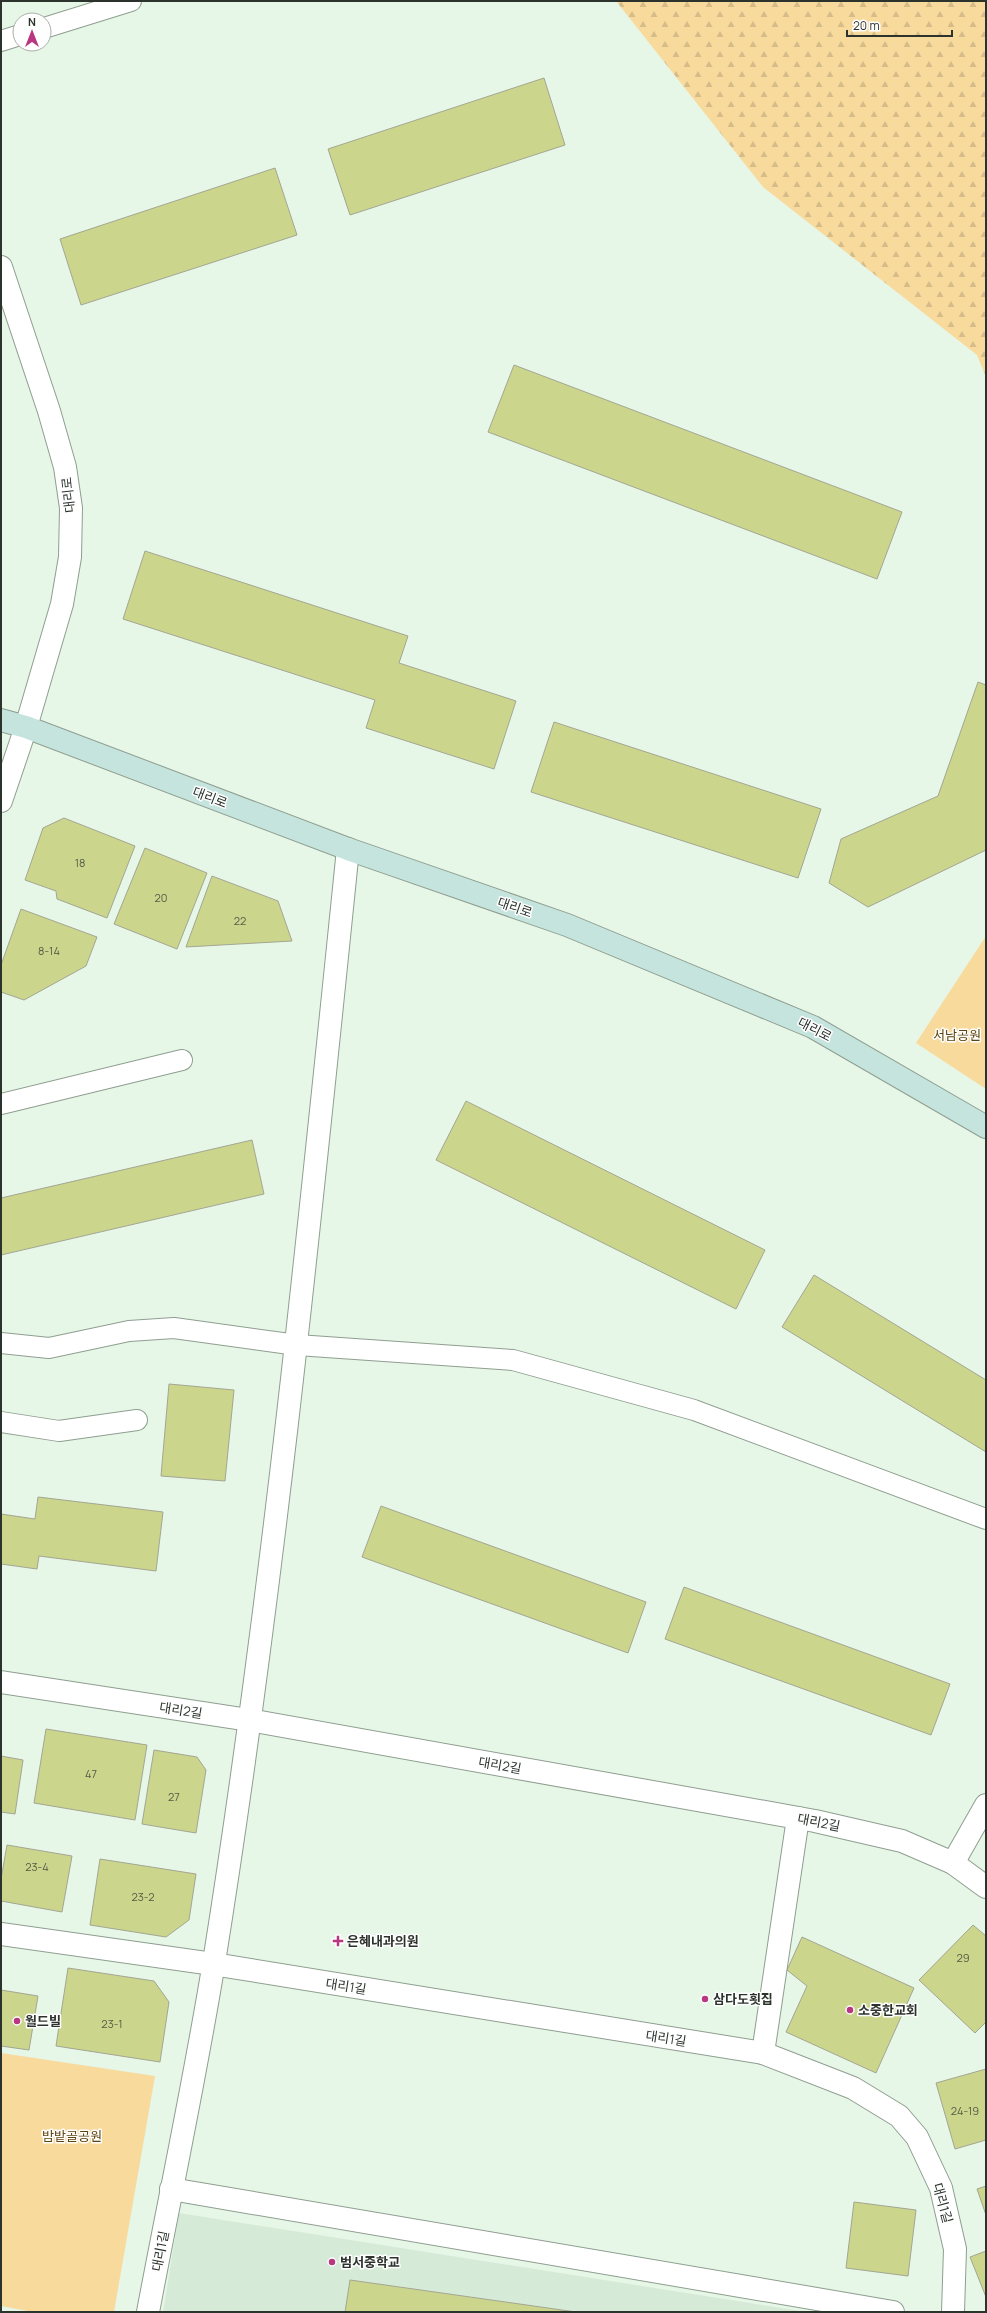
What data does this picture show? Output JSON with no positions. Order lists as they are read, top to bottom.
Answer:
{
  "streets": {
    "main road": ["대리로"],
    "street": ["대리2길", "대리1길"]
  },
  "crossings": [
    ["대리로", "대리1길"],
    ["대리2길", "대리1길"]
  ],
  "parks": ["서남공원", "밤밭골공원"],
  "places": {
    "health": ["은혜내과의원"],
    "other": [
      "삼다도횟집",
      "소중한교회",
      "월드빌",
      "범서중학교"
    ]
  },
  "house_numbers": [
    "18",
    "20",
    "22",
    "8-14",
    "47",
    "27",
    "23-4",
    "23-2",
    "29",
    "23-1",
    "24-19"
  ],
  "scale_bar": "20 m",
  "north": "top"
}
